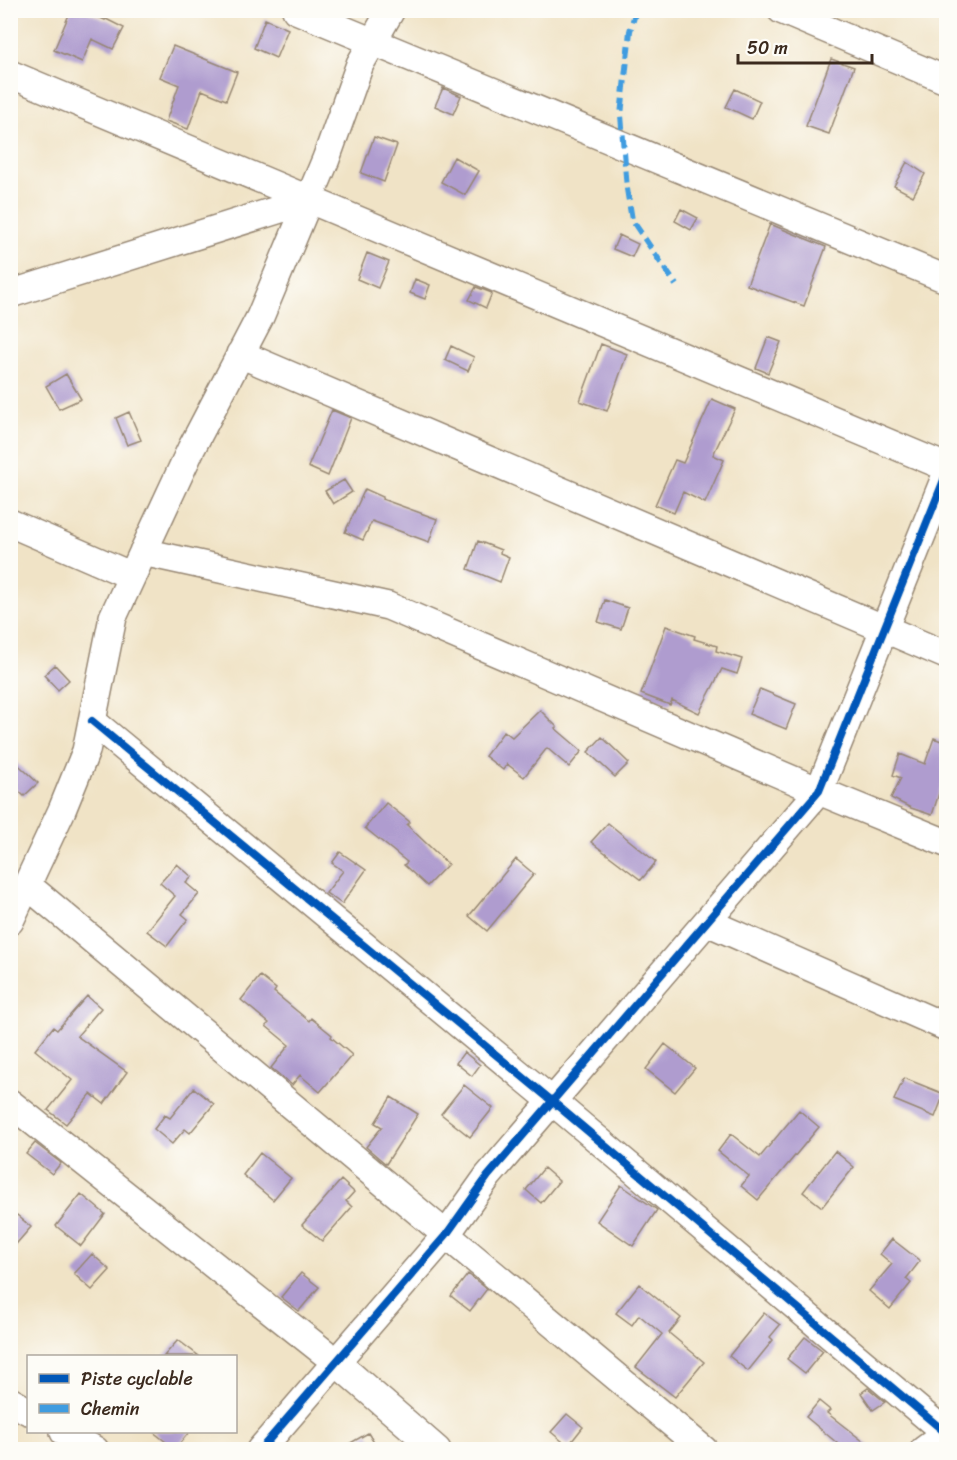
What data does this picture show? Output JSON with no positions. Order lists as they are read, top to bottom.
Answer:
{
  "legend": ["Piste cyclable", "Chemin"],
  "scale_bar": "50 m"
}
